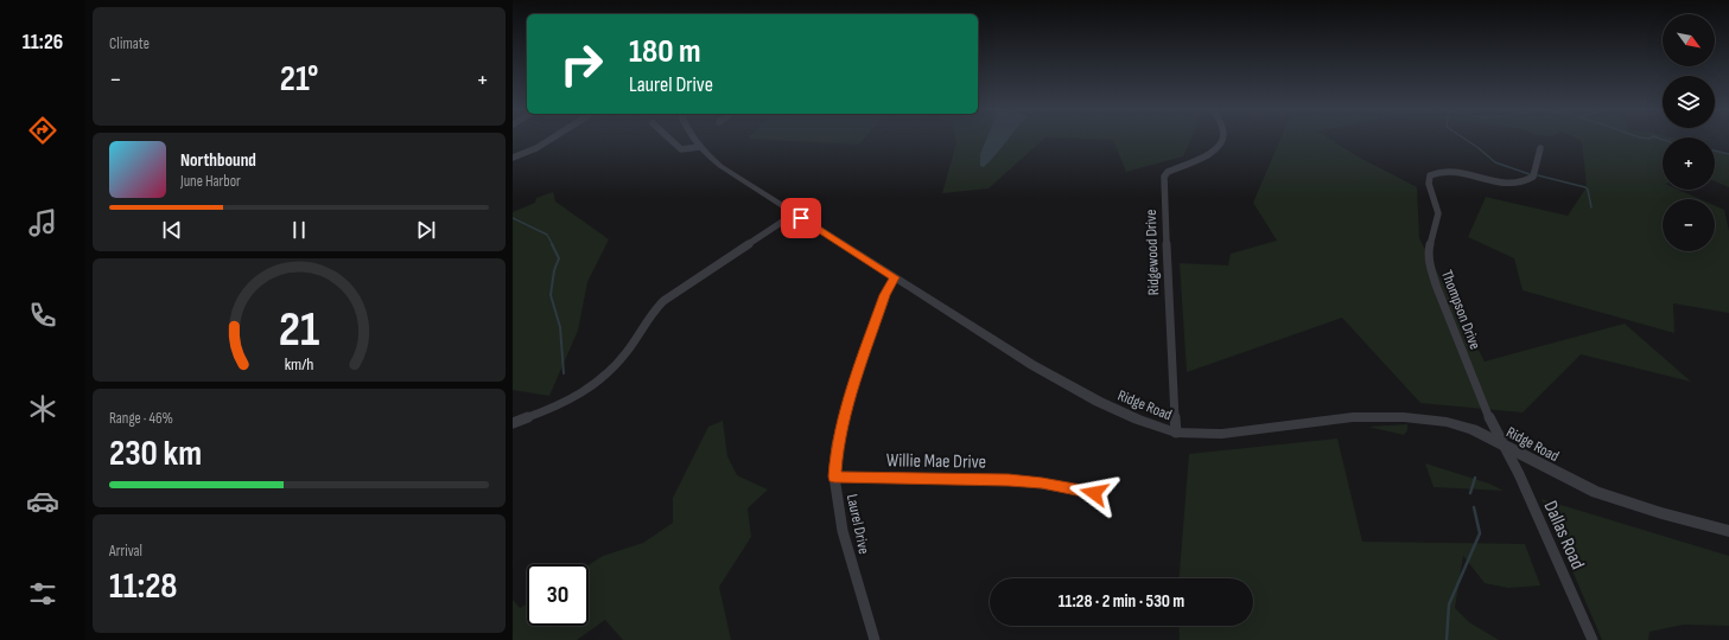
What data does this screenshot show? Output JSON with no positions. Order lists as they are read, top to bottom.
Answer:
{
  "streets": {
    "street": [
      "Ridgewood Drive",
      "Thompson Drive",
      "Ridge Road",
      "Willie Mae Drive",
      "Laurel Drive",
      "Dallas Road"
    ]
  },
  "crossings": [
    ["Ridgewood Drive", "Ridge Road"],
    ["Thompson Drive", "Ridge Road"],
    ["Thompson Drive", "Dallas Road"],
    ["Ridge Road", "Laurel Drive"],
    ["Ridge Road", "Dallas Road"],
    ["Willie Mae Drive", "Laurel Drive"]
  ],
  "north": "bottom right",
  "page": {
    "tabs": "11:26",
    "tile": [
      "Climate",
      ["Range · 46%", "230 km"],
      ["Arrival", "11:28"]
    ],
    "map_buttons": ["+", "−"],
    "turn": ["180 m", "Laurel Drive"],
    "heat": ["−", "21°", "+"],
    "song": ["Northbound", "June Harbor"],
    "limit": "30",
    "trip": "11:28 · 2 min · 530 m",
    "gauge": ["21", "km/h"]
  }
}
